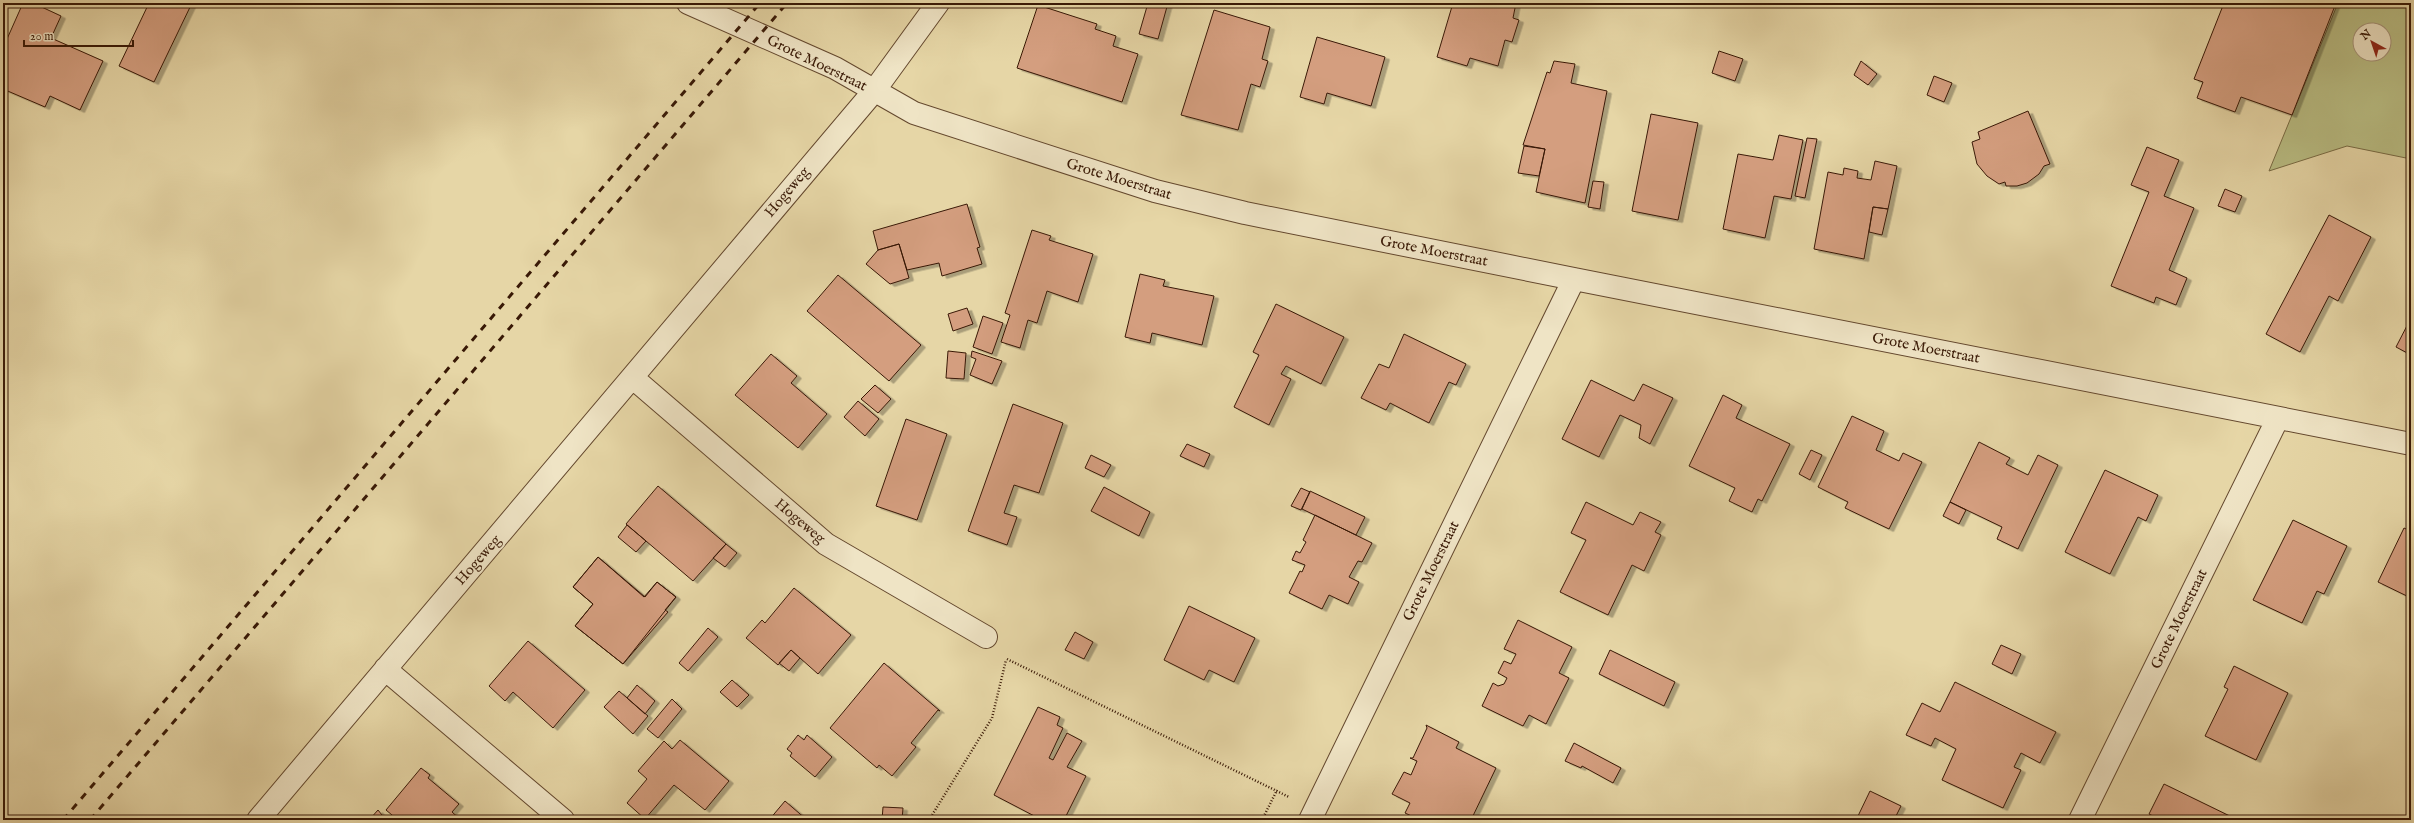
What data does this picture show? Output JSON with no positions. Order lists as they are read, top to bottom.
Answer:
{
  "streets": {
    "street": ["Grote Moerstraat", "Hogeweg"]
  },
  "crossings": [
    ["Grote Moerstraat", "Hogeweg"]
  ],
  "scale_bar": "20 m",
  "north": "top left"
}
